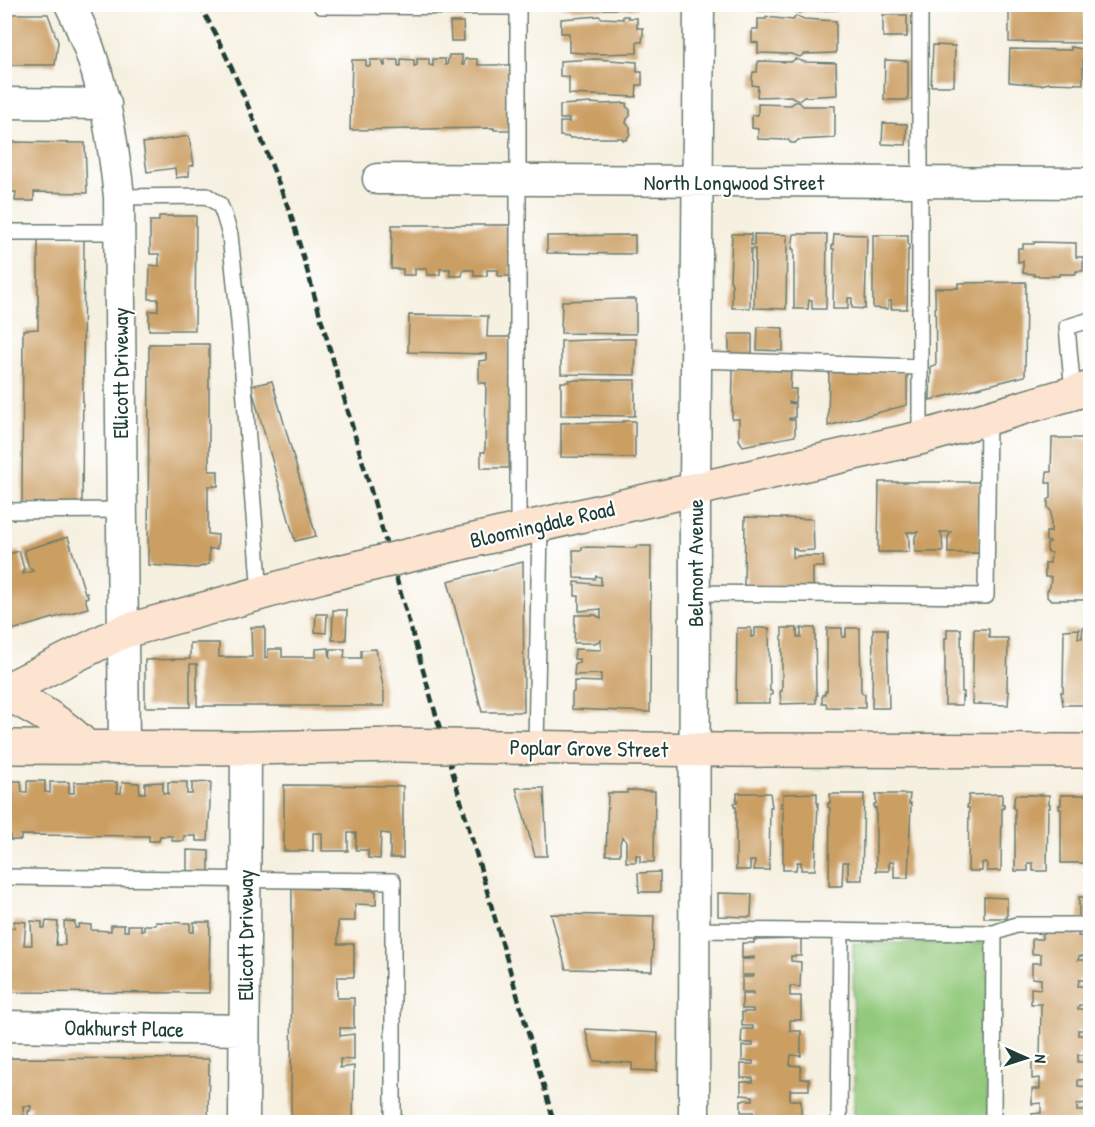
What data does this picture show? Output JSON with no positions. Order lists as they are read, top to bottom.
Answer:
{
  "streets": {
    "street": [
      "North Longwood Street",
      "Ellicott Driveway",
      "Bloomingdale Road",
      "Belmont Avenue",
      "Poplar Grove Street",
      "Oakhurst Place"
    ]
  },
  "crossings": [
    ["North Longwood Street", "Belmont Avenue"],
    ["Ellicott Driveway", "Bloomingdale Road"],
    ["Ellicott Driveway", "Poplar Grove Street"],
    ["Ellicott Driveway", "Oakhurst Place"],
    ["Bloomingdale Road", "Belmont Avenue"],
    ["Belmont Avenue", "Poplar Grove Street"]
  ],
  "north": "right"
}
